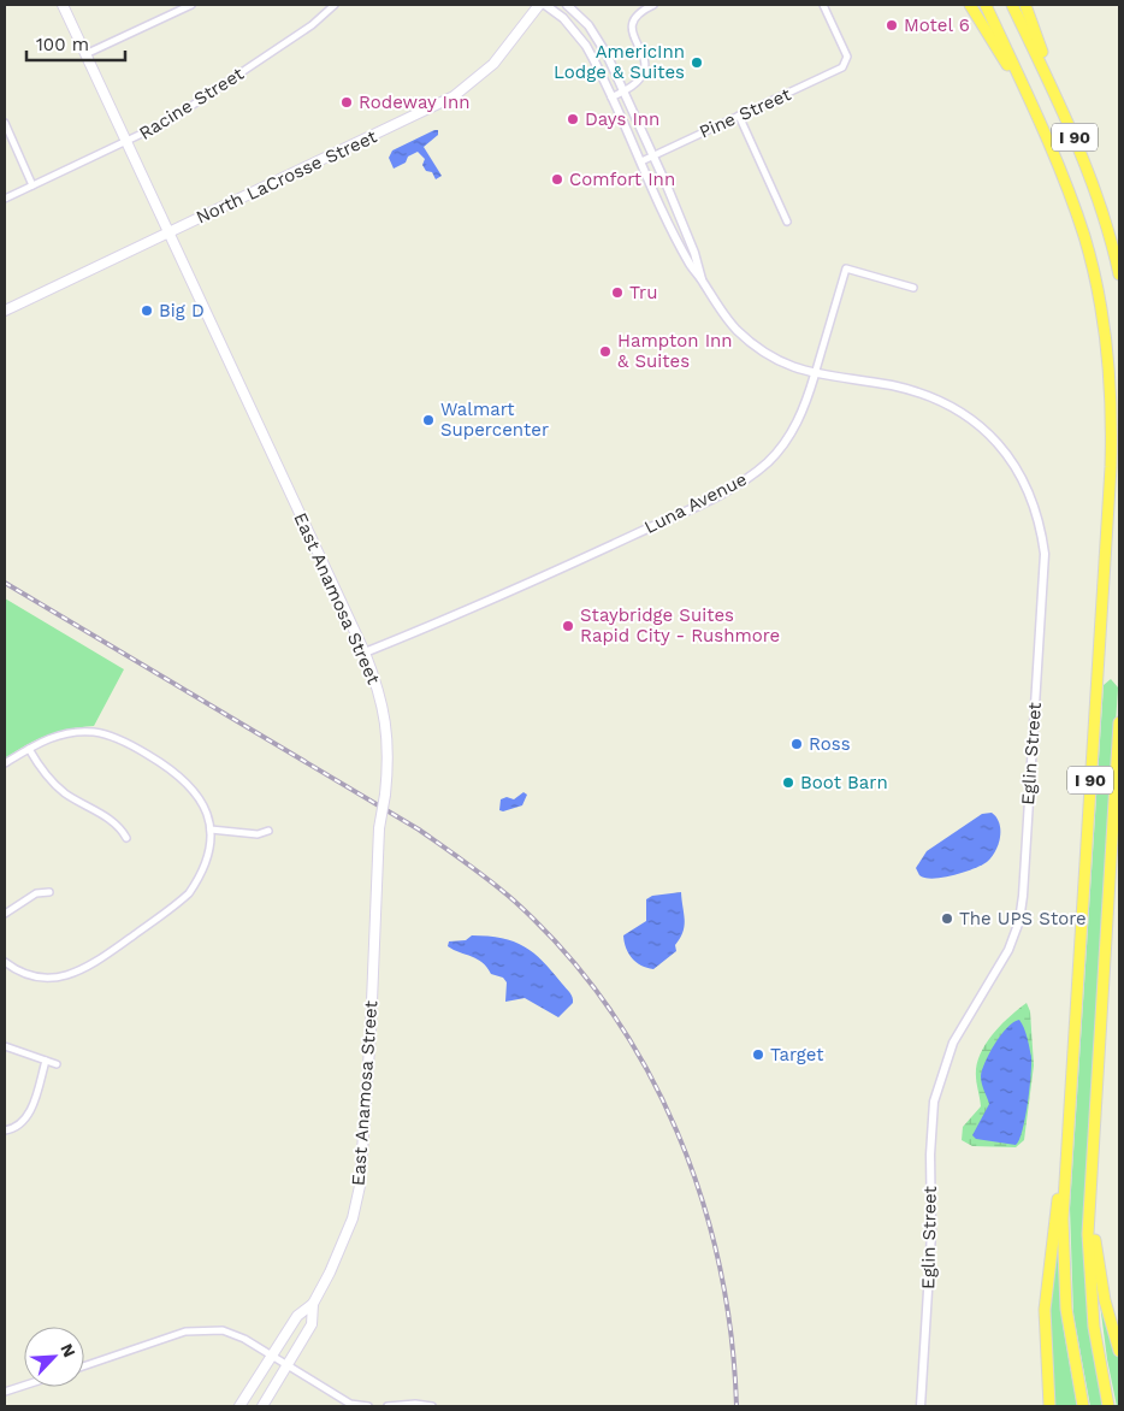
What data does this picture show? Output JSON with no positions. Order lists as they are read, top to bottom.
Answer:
{
  "streets": {
    "highway": ["I 90"],
    "main road": ["North LaCrosse Street", "East Anamosa Street"],
    "street": [
      "Racine Street",
      "Pine Street",
      "Luna Avenue",
      "Eglin Street"
    ]
  },
  "crossings": [
    ["Racine Street", "East Anamosa Street"],
    ["Pine Street", "Eglin Street"],
    ["North LaCrosse Street", "East Anamosa Street"],
    ["Luna Avenue", "East Anamosa Street"],
    ["Luna Avenue", "Eglin Street"]
  ],
  "places": [
    "Motel 6",
    "AmericInn Lodge & Suites",
    "Rodeway Inn",
    "Days Inn",
    "Comfort Inn",
    "Tru",
    "Big D",
    "Hampton Inn & Suites",
    "Walmart Supercenter",
    "Staybridge Suites Rapid City - Rushmore",
    "Ross",
    "Boot Barn",
    "The UPS Store",
    "Target"
  ],
  "scale_bar": "100 m",
  "north": "top right"
}
